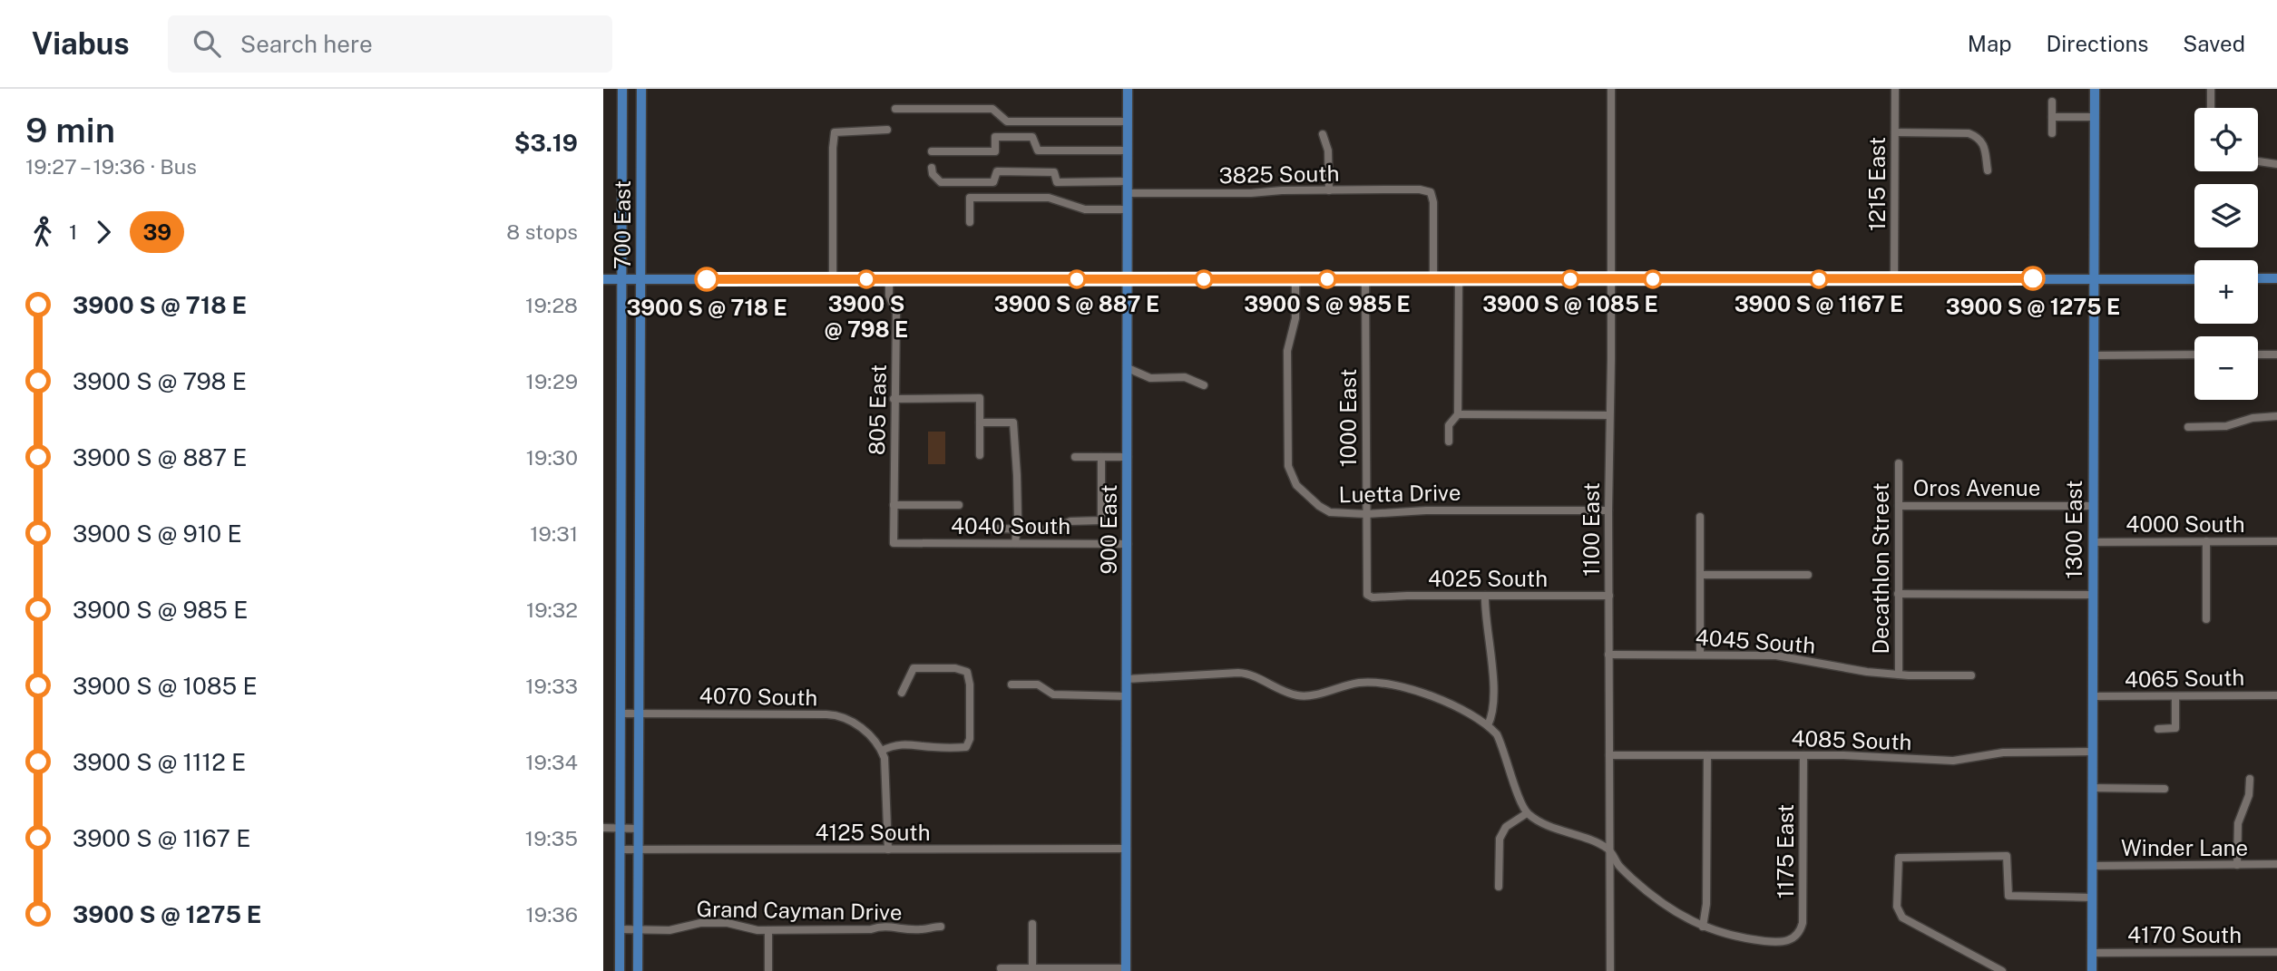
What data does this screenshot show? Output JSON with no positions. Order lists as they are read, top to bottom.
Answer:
{
  "streets": {
    "main road": ["700 East", "900 East", "1300 East"],
    "street": [
      "3825 South",
      "1215 East",
      "805 East",
      "1000 East",
      "Oros Avenue",
      "Luetta Drive",
      "4000 South",
      "4040 South",
      "1100 East",
      "Decathlon Street",
      "4025 South",
      "4045 South",
      "4065 South",
      "4070 South",
      "4085 South",
      "4125 South",
      "Winder Lane",
      "1175 East",
      "Grand Cayman Drive",
      "4170 South"
    ]
  },
  "crossings": [
    ["3825 South", "900 East"],
    ["700 East", "4070 South"],
    ["700 East", "4125 South"],
    ["700 East", "Grand Cayman Drive"],
    ["805 East", "4040 South"],
    ["1000 East", "Luetta Drive"],
    ["1000 East", "4025 South"],
    ["Oros Avenue", "1300 East"],
    ["Oros Avenue", "Decathlon Street"],
    ["Luetta Drive", "1100 East"],
    ["4000 South", "1300 East"],
    ["4040 South", "900 East"],
    ["900 East", "4125 South"],
    ["1100 East", "4025 South"],
    ["1100 East", "4045 South"],
    ["1100 East", "4085 South"],
    ["1300 East", "4065 South"],
    ["1300 East", "4085 South"],
    ["1300 East", "Winder Lane"],
    ["1300 East", "4170 South"],
    ["Decathlon Street", "4045 South"],
    ["4085 South", "1175 East"]
  ],
  "places": [
    "3900 S @ 1275 E",
    "3900 S @ 718 E",
    "3900 S @ 798 E",
    "3900 S @ 887 E",
    "3900 S @ 985 E",
    "3900 S @ 1085 E",
    "3900 S @ 1167 E"
  ],
  "lines": ["bus line 39"],
  "page": {
    "header": "Viabus",
    "search": "Search here",
    "nav": ["Map", "Directions", "Saved"],
    "heading": ["9 min", "19:27 – 19:36 · Bus", "$3.19"],
    "map_buttons": ["+", "−"],
    "legs": ["1", "39", "8 stops"],
    "list": [
      {
        "name": "3900 S @ 718 E",
        "value": "19:28"
      },
      {
        "name": "3900 S @ 798 E",
        "value": "19:29"
      },
      {
        "name": "3900 S @ 887 E",
        "value": "19:30"
      },
      {
        "name": "3900 S @ 910 E",
        "value": "19:31"
      },
      {
        "name": "3900 S @ 985 E",
        "value": "19:32"
      },
      {
        "name": "3900 S @ 1085 E",
        "value": "19:33"
      },
      {
        "name": "3900 S @ 1112 E",
        "value": "19:34"
      },
      {
        "name": "3900 S @ 1167 E",
        "value": "19:35"
      },
      {
        "name": "3900 S @ 1275 E",
        "value": "19:36"
      }
    ]
  }
}
